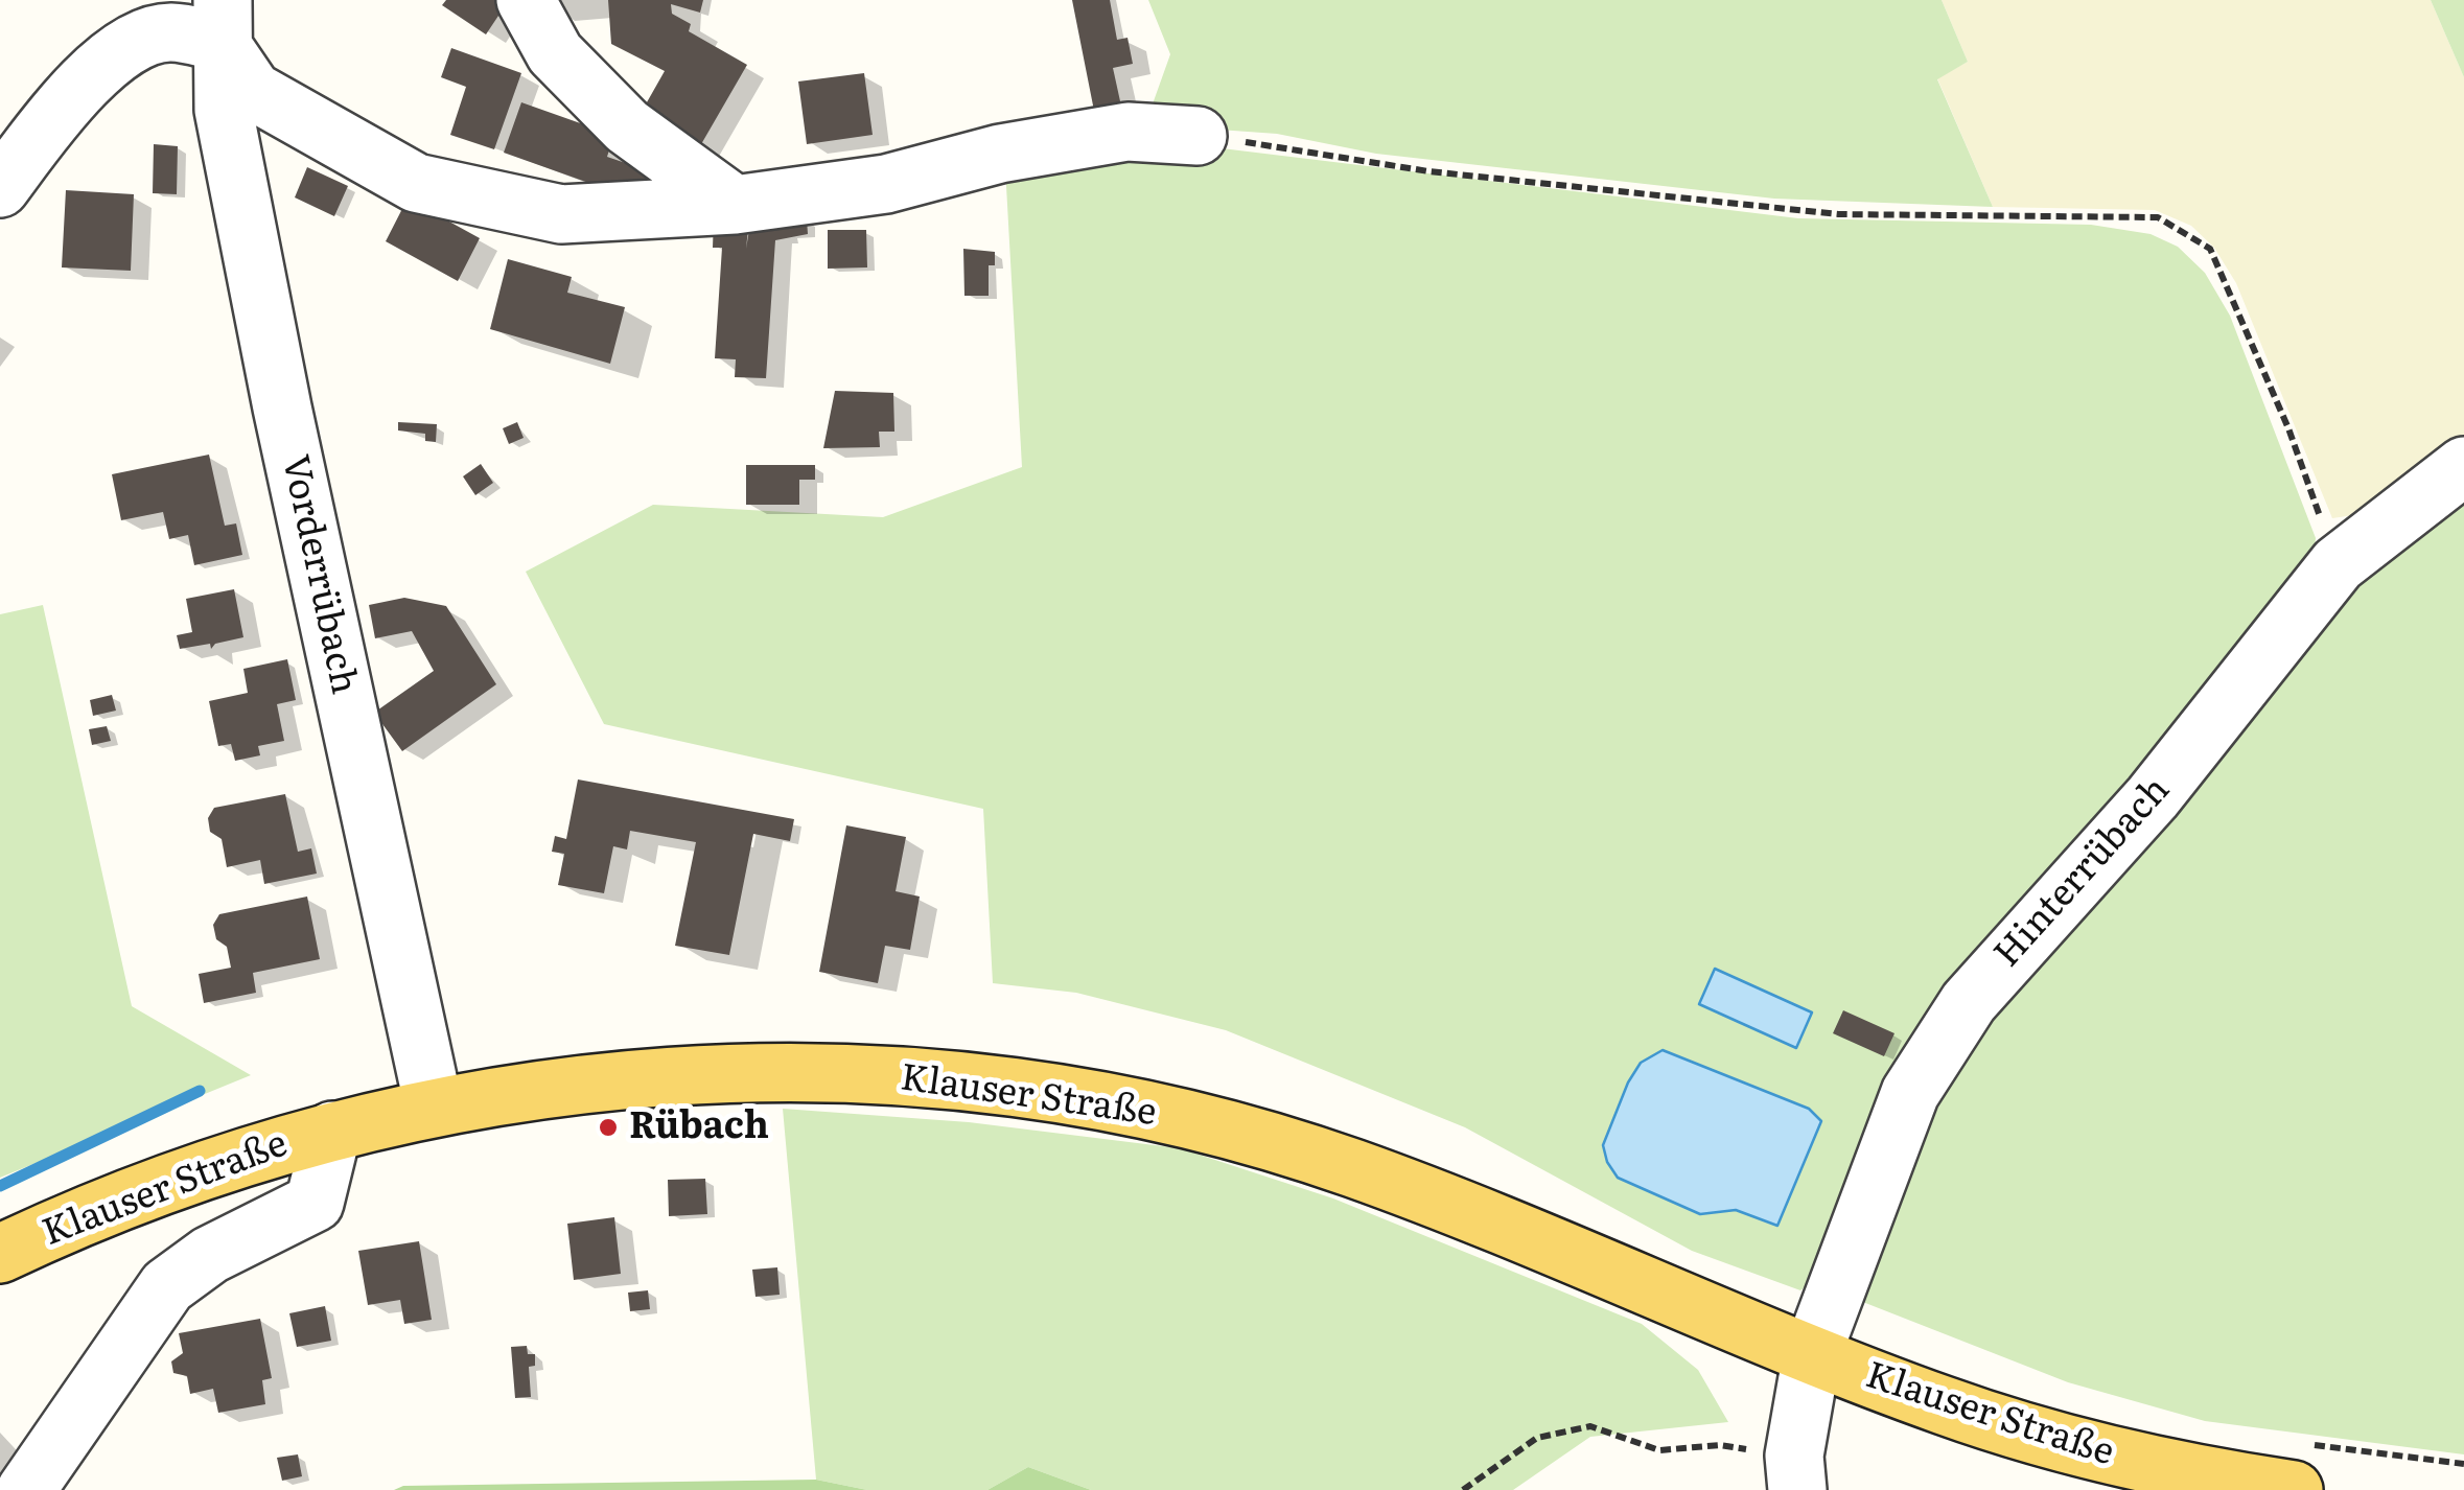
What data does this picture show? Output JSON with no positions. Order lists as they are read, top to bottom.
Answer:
{
  "streets": {
    "main road": ["Klauser Straße"],
    "street": ["Vorderrübach", "Hinterrübach"]
  },
  "crossings": [
    ["Vorderrübach", "Klauser Straße"],
    ["Hinterrübach", "Klauser Straße"]
  ],
  "places": ["Rübach"]
}
